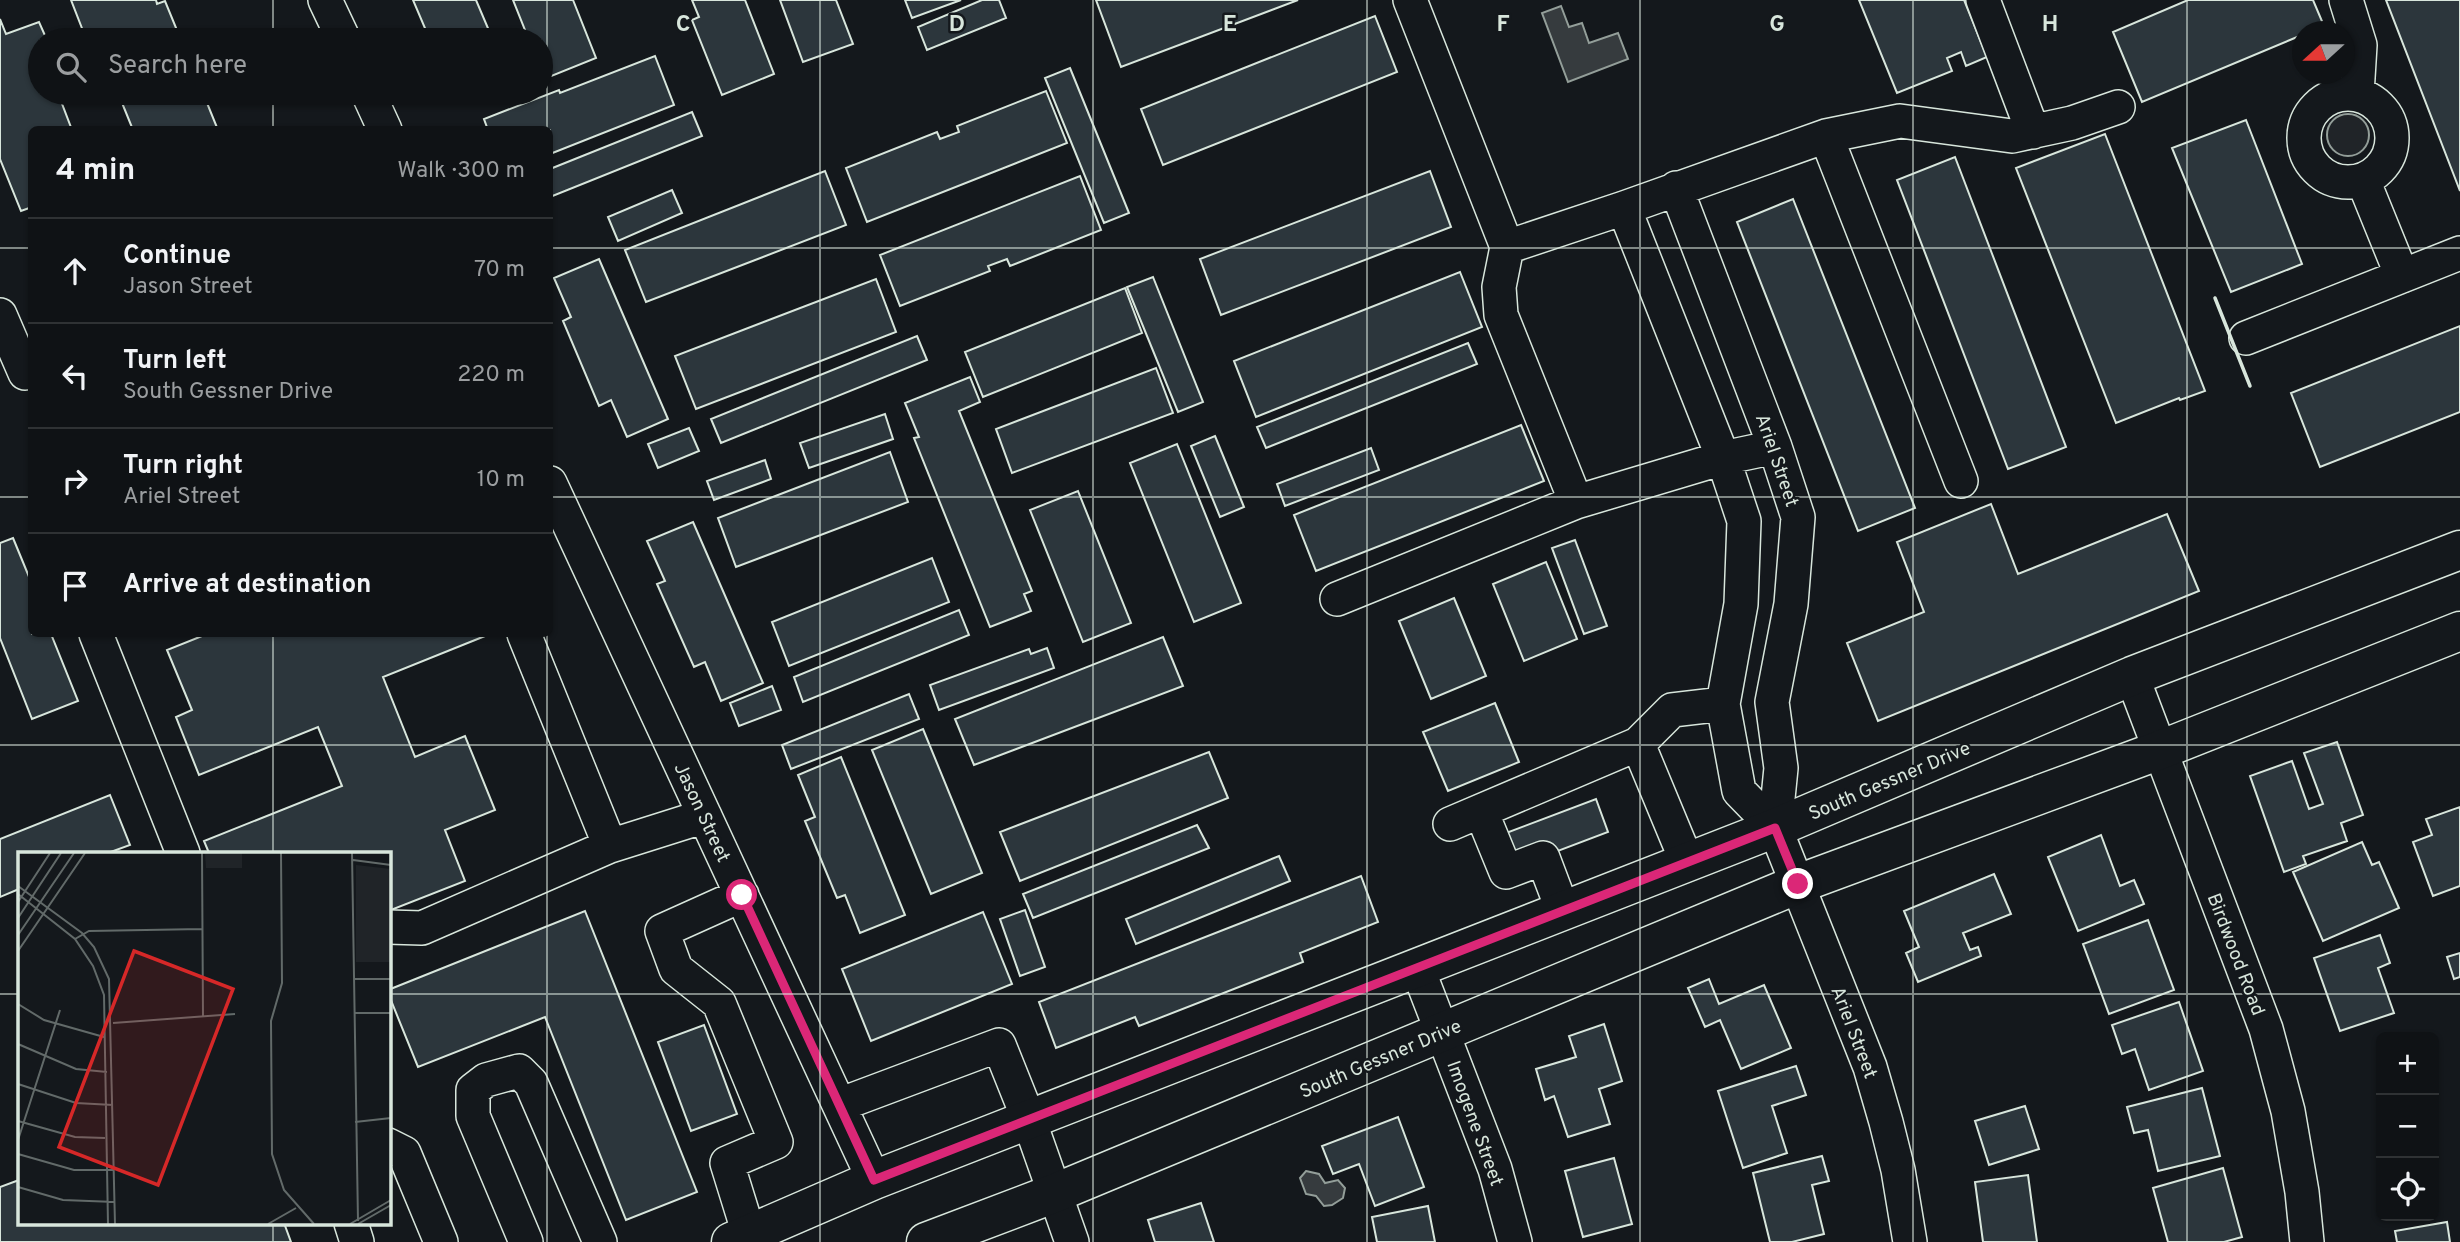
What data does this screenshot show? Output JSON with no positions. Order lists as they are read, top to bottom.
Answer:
{
  "streets": {
    "main road": ["South Gessner Drive"],
    "street": [
      "Ariel Street",
      "Jason Street",
      "Birdwood Road",
      "Imogene Street"
    ]
  },
  "crossings": [
    ["Ariel Street", "South Gessner Drive"],
    ["South Gessner Drive", "Jason Street"],
    ["South Gessner Drive", "Birdwood Road"],
    ["South Gessner Drive", "Imogene Street"]
  ],
  "north": "left",
  "page": {
    "search": "Search here",
    "heading": ["4 min", "Walk · 300 m"],
    "list": [
      ["Continue", "Jason Street", "70 m"],
      ["Turn left", "South Gessner Drive", "220 m"],
      ["Turn right", "Ariel Street", "10 m"],
      "Arrive at destination"
    ],
    "map_buttons": ["+", "−"]
  },
  "grid": {
    "columns": [
      "C",
      "D",
      "E",
      "F",
      "G",
      "H"
    ]
  }
}
